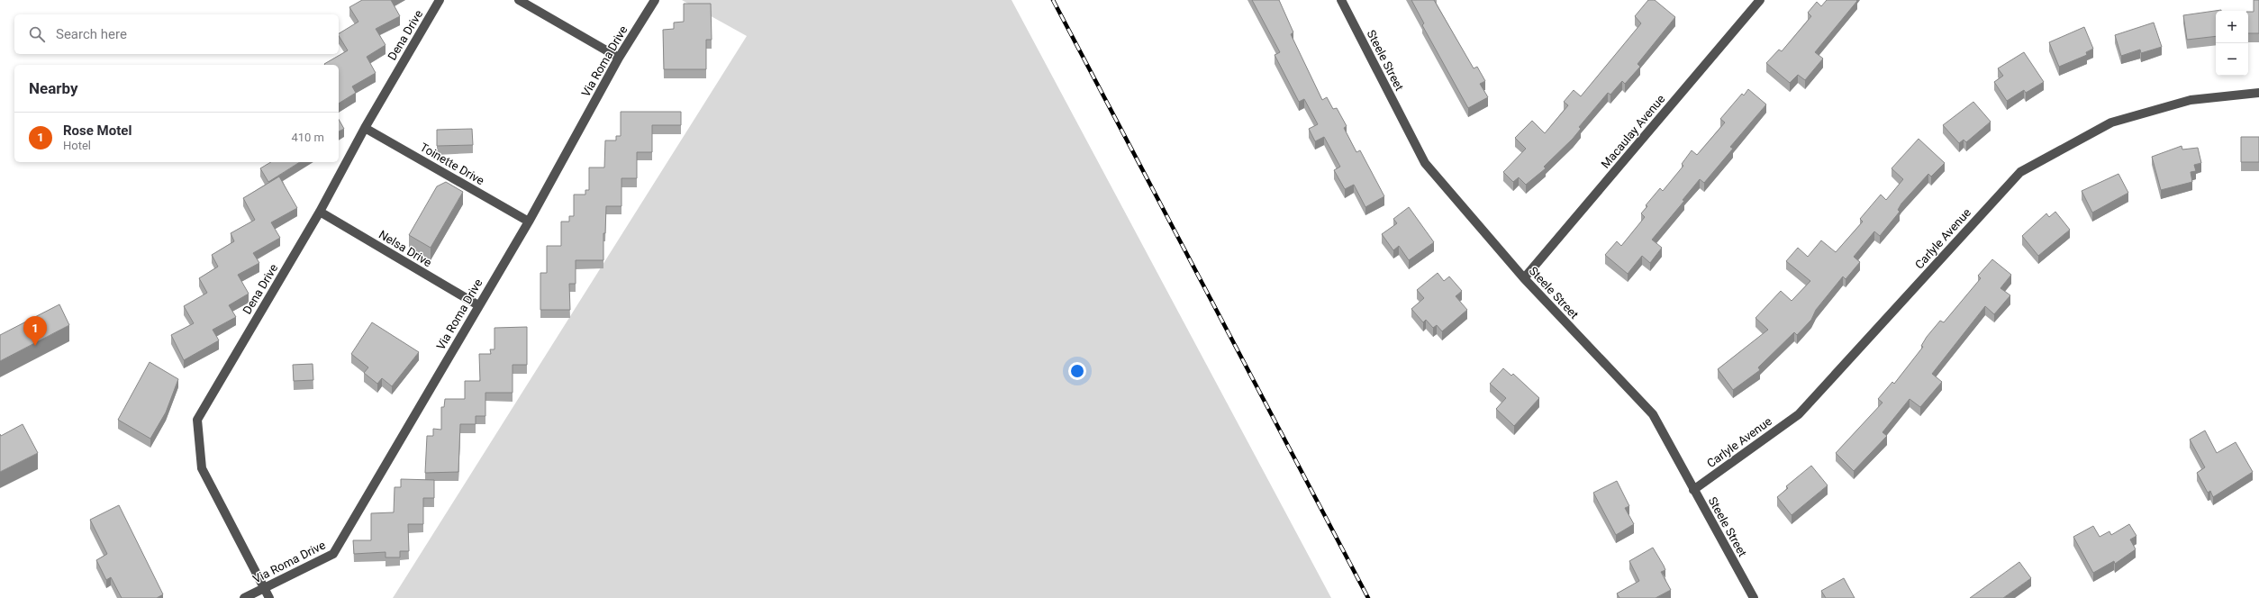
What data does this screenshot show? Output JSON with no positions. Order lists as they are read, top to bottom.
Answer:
{
  "streets": {
    "street": [
      "Dena Drive",
      "Steele Street",
      "Via Roma Drive",
      "Macaulay Avenue",
      "Toinette Drive",
      "Carlyle Avenue",
      "Nelsa Drive"
    ]
  },
  "crossings": [
    ["Dena Drive", "Via Roma Drive"],
    ["Dena Drive", "Toinette Drive"],
    ["Dena Drive", "Nelsa Drive"],
    ["Steele Street", "Macaulay Avenue"],
    ["Steele Street", "Carlyle Avenue"],
    ["Via Roma Drive", "Toinette Drive"],
    ["Via Roma Drive", "Nelsa Drive"]
  ],
  "page": {
    "map_buttons": ["+", "−"],
    "search": "Search here",
    "heading": "Nearby",
    "list": [
      {
        "mark": "1",
        "name": "Rose Motel",
        "note": "Hotel",
        "value": "410 m"
      }
    ],
    "pins": "1"
  }
}
